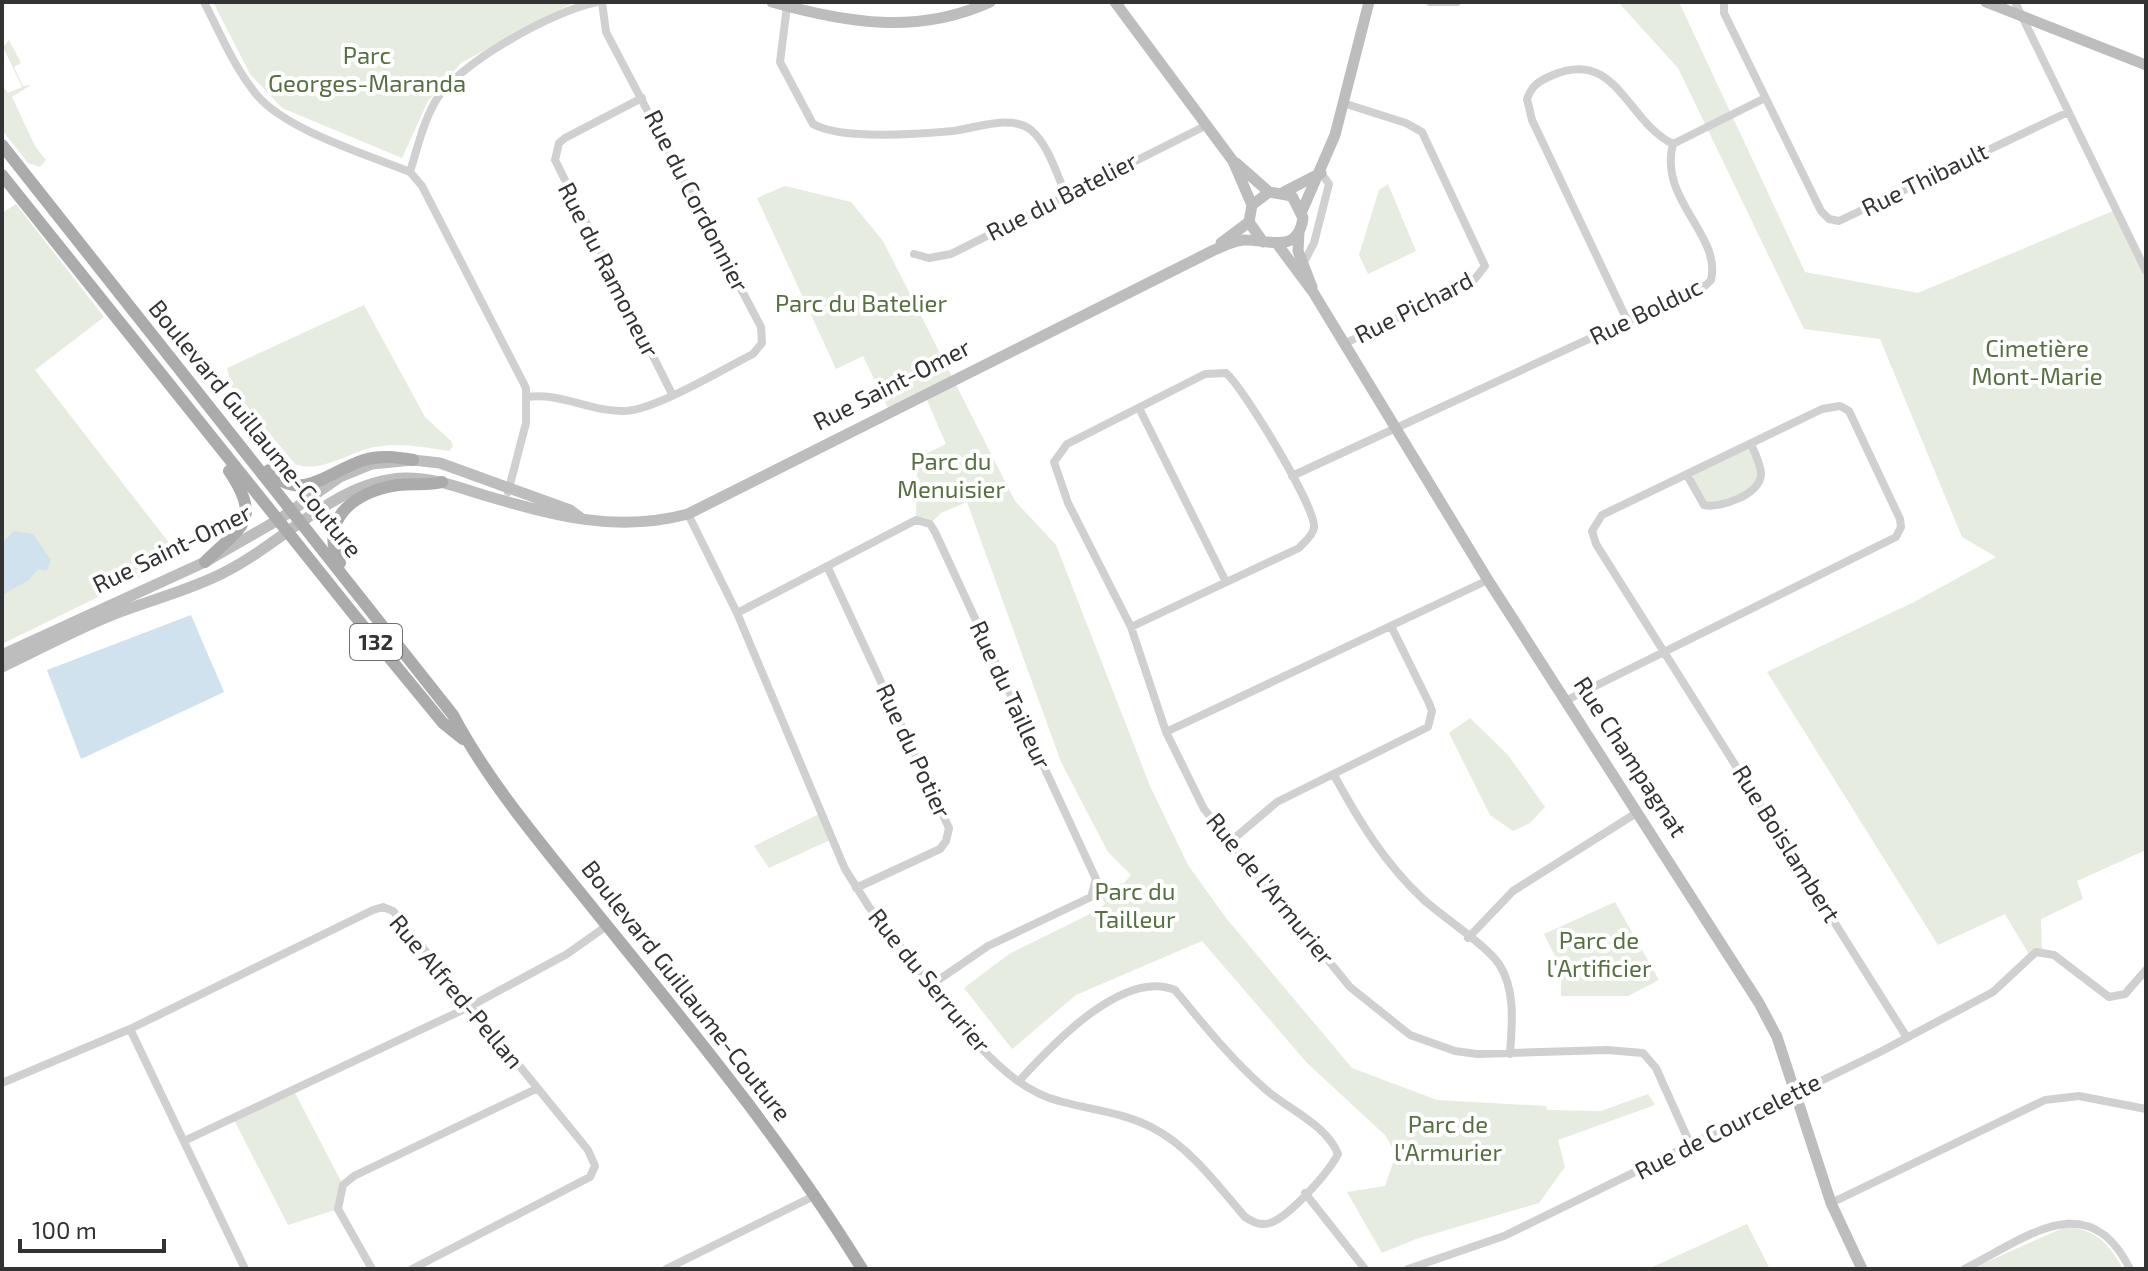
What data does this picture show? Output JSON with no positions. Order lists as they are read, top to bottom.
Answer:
{
  "streets": {
    "main road": ["Boulevard Guillaume-Couture", "132"],
    "street": [
      "Rue Thibault",
      "Rue du Batelier",
      "Rue du Cordonnier",
      "Rue du Ramoneur",
      "Rue Pichard",
      "Rue Bolduc",
      "Rue Saint-Omer",
      "Rue du Tailleur",
      "Rue du Potier",
      "Rue Champagnat",
      "Rue Boislambert",
      "Rue de l'Armurier",
      "Rue du Serrurier",
      "Rue Alfred-Pellan",
      "Rue de Courcelette"
    ]
  },
  "crossings": [
    ["Rue du Cordonnier", "Rue du Ramoneur"],
    ["Rue Pichard", "Rue Champagnat"],
    ["Rue Bolduc", "Rue Champagnat"],
    ["Rue Saint-Omer", "Boulevard Guillaume-Couture"],
    ["Rue Saint-Omer", "Rue Champagnat"],
    ["Rue Saint-Omer", "Rue du Serrurier"],
    ["Rue du Tailleur", "Rue du Potier"],
    ["Rue du Tailleur", "Rue du Serrurier"],
    ["Rue du Potier", "Rue du Serrurier"],
    ["Rue Champagnat", "Rue de Courcelette"],
    ["Rue Boislambert", "Rue de Courcelette"],
    ["Rue de l'Armurier", "Rue de Courcelette"]
  ],
  "parks": [
    "Parc Georges-Maranda",
    "Parc du Batelier",
    "Cimetière Mont-Marie",
    "Parc du Menuisier",
    "Parc du Tailleur",
    "Parc de l'Artificier",
    "Parc de l'Armurier"
  ],
  "scale_bar": "100 m"
}
